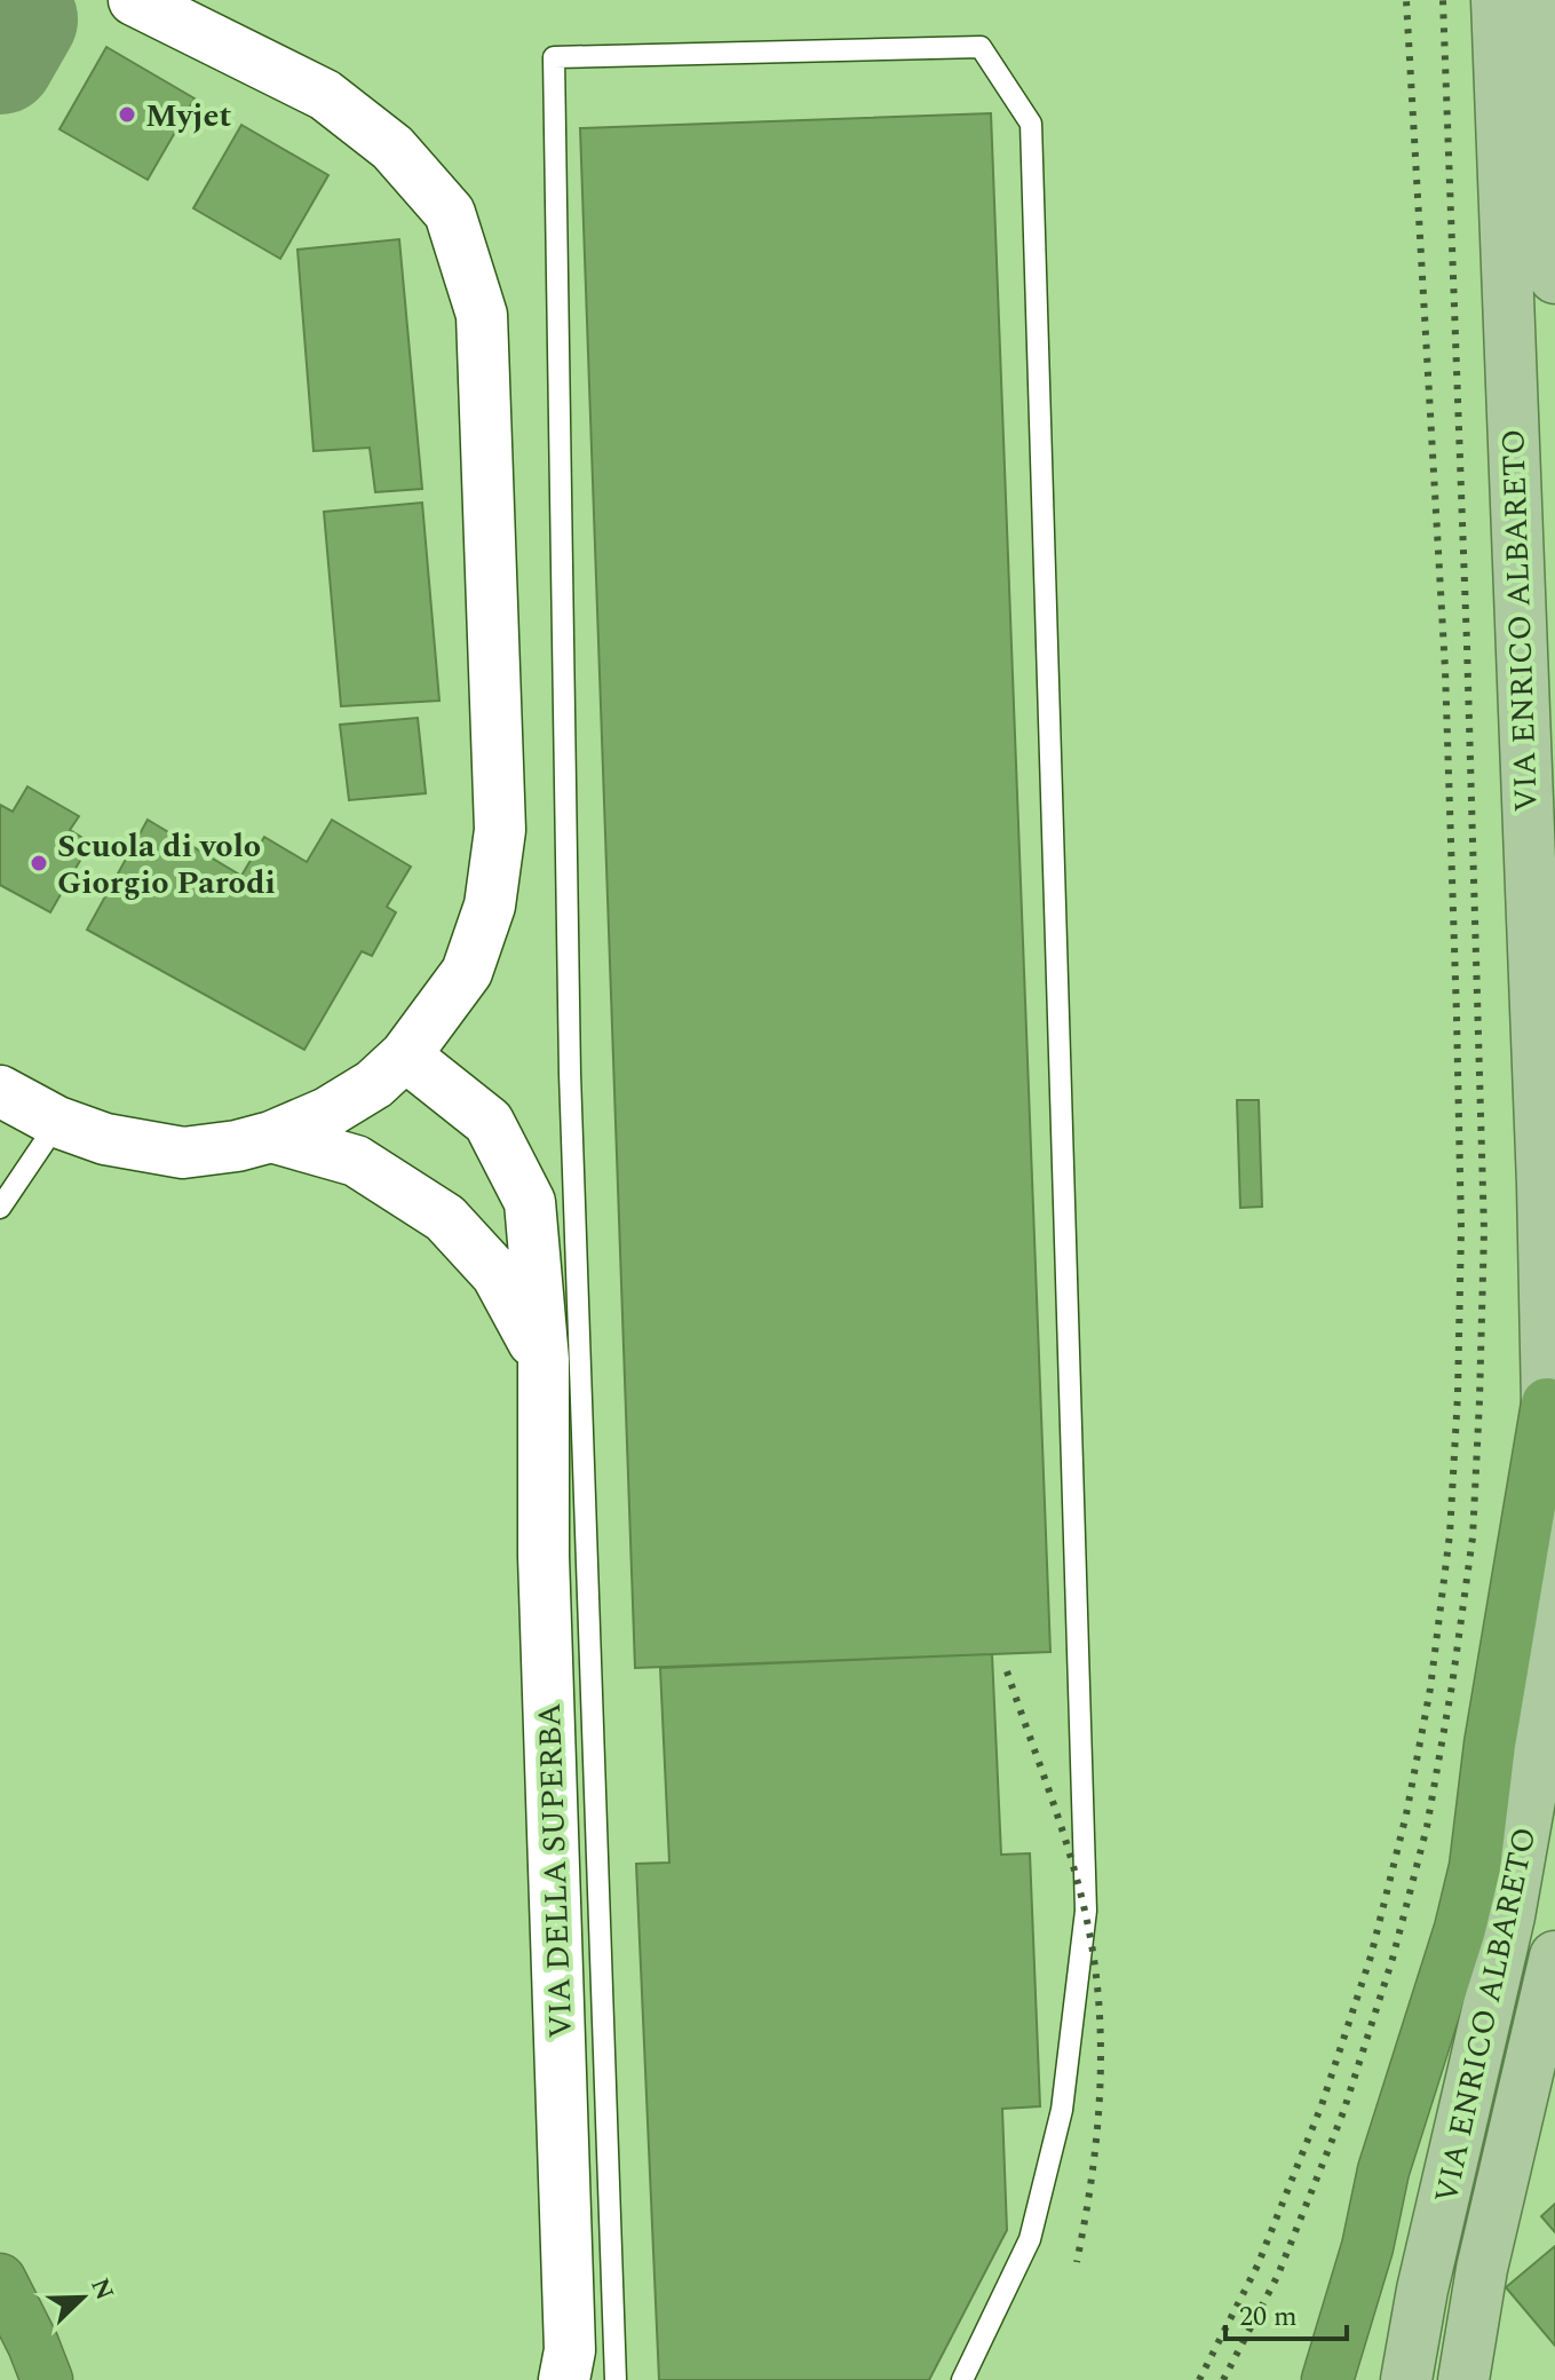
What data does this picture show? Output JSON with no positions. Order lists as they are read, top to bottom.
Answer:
{
  "streets": {
    "main road": ["VIA ENRICO ALBARETO"],
    "street": ["VIA DELLA SUPERBA"]
  },
  "places": ["Myjet", "Scuola di volo Giorgio Parodi"],
  "scale_bar": "20 m",
  "north": "top right"
}
